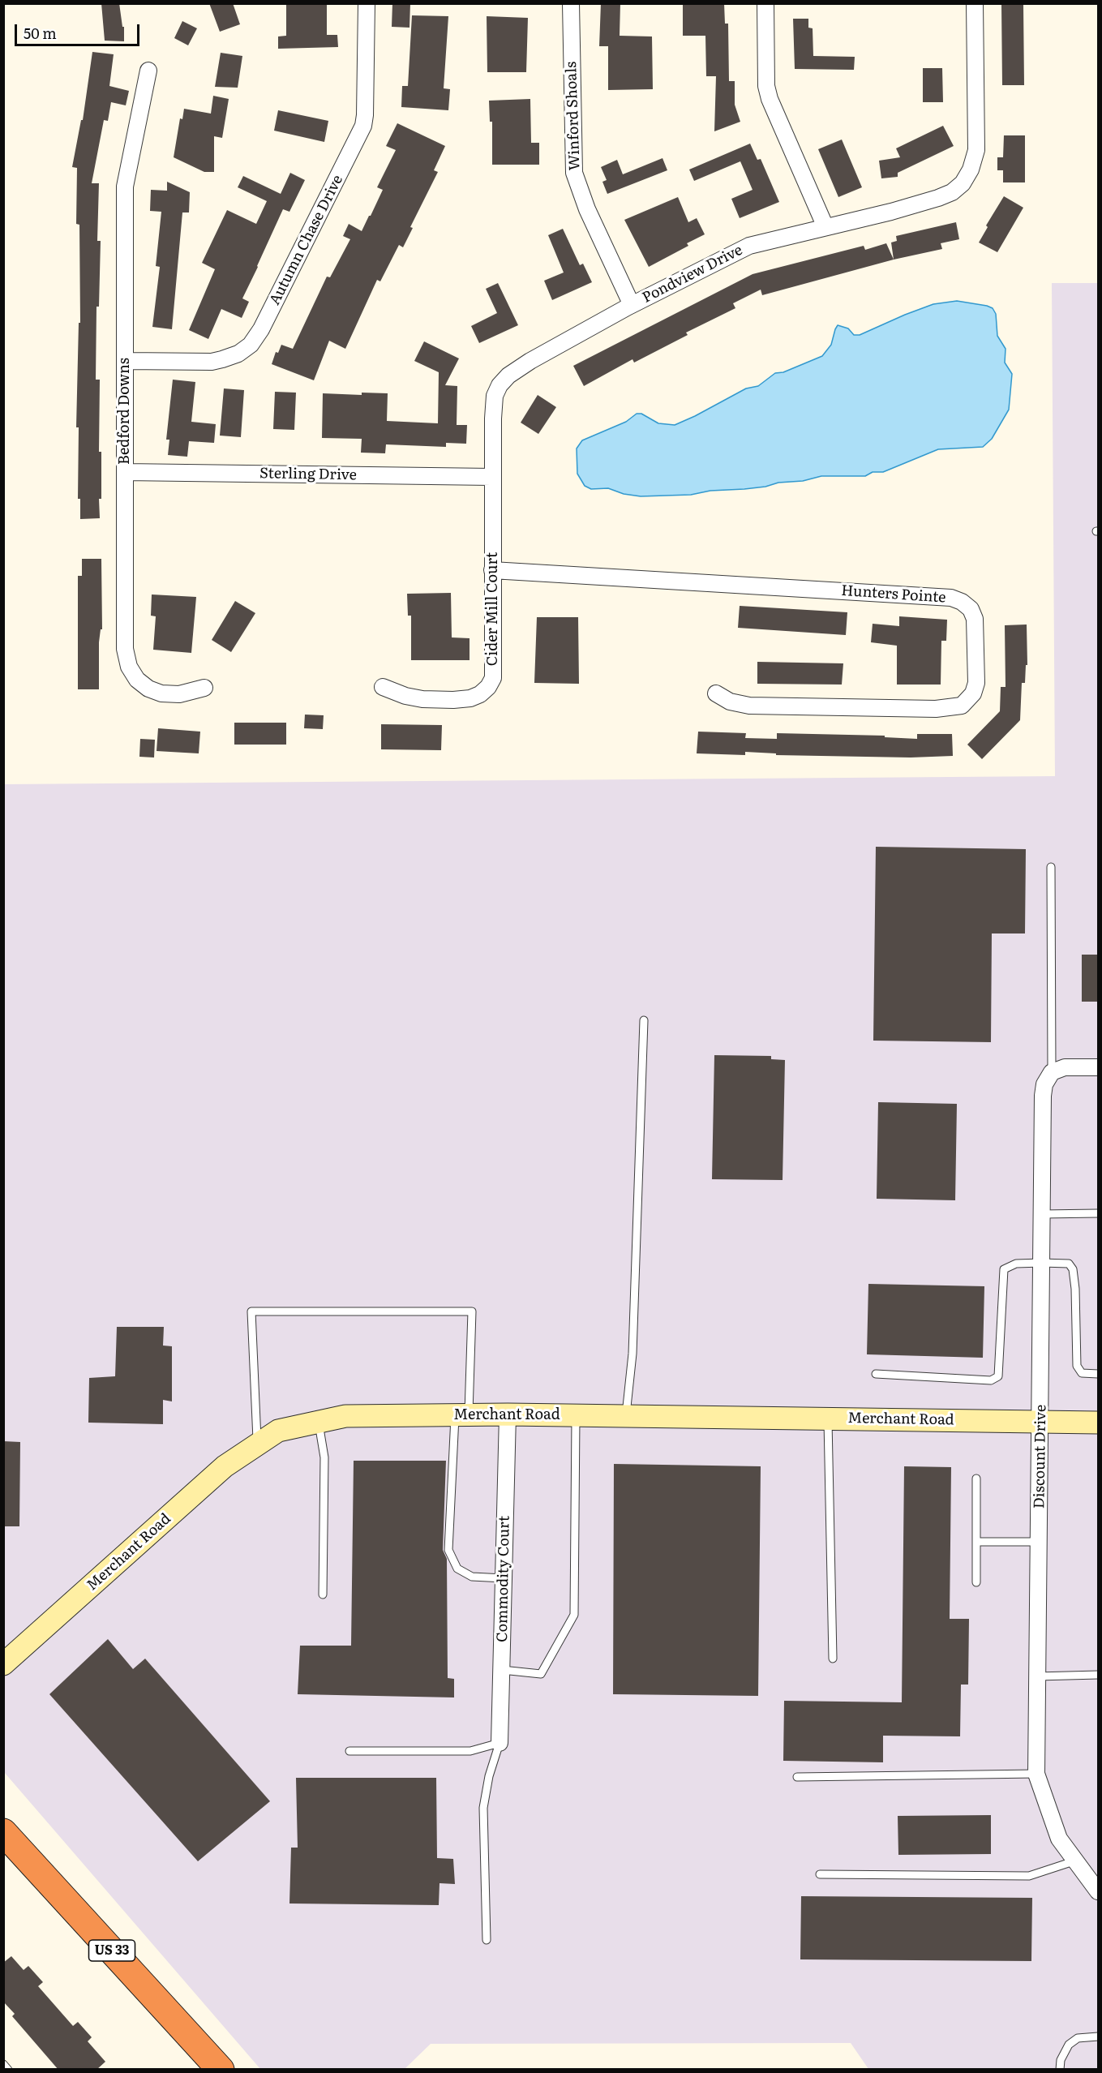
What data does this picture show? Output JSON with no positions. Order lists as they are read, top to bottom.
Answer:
{
  "streets": {
    "highway": ["US 33"],
    "street": [
      "Winford Shoals",
      "Autumn Chase Drive",
      "Pondview Drive",
      "Bedford Downs",
      "Sterling Drive",
      "Hunters Pointe",
      "Cider Mill Court",
      "Merchant Road",
      "Discount Drive",
      "Commodity Court"
    ]
  },
  "crossings": [
    ["Winford Shoals", "Pondview Drive"],
    ["Autumn Chase Drive", "Bedford Downs"],
    ["Pondview Drive", "Sterling Drive"],
    ["Pondview Drive", "Cider Mill Court"],
    ["Bedford Downs", "Sterling Drive"],
    ["Sterling Drive", "Cider Mill Court"],
    ["Hunters Pointe", "Cider Mill Court"],
    ["Merchant Road", "Discount Drive"],
    ["Merchant Road", "Commodity Court"]
  ],
  "scale_bar": "50 m"
}
